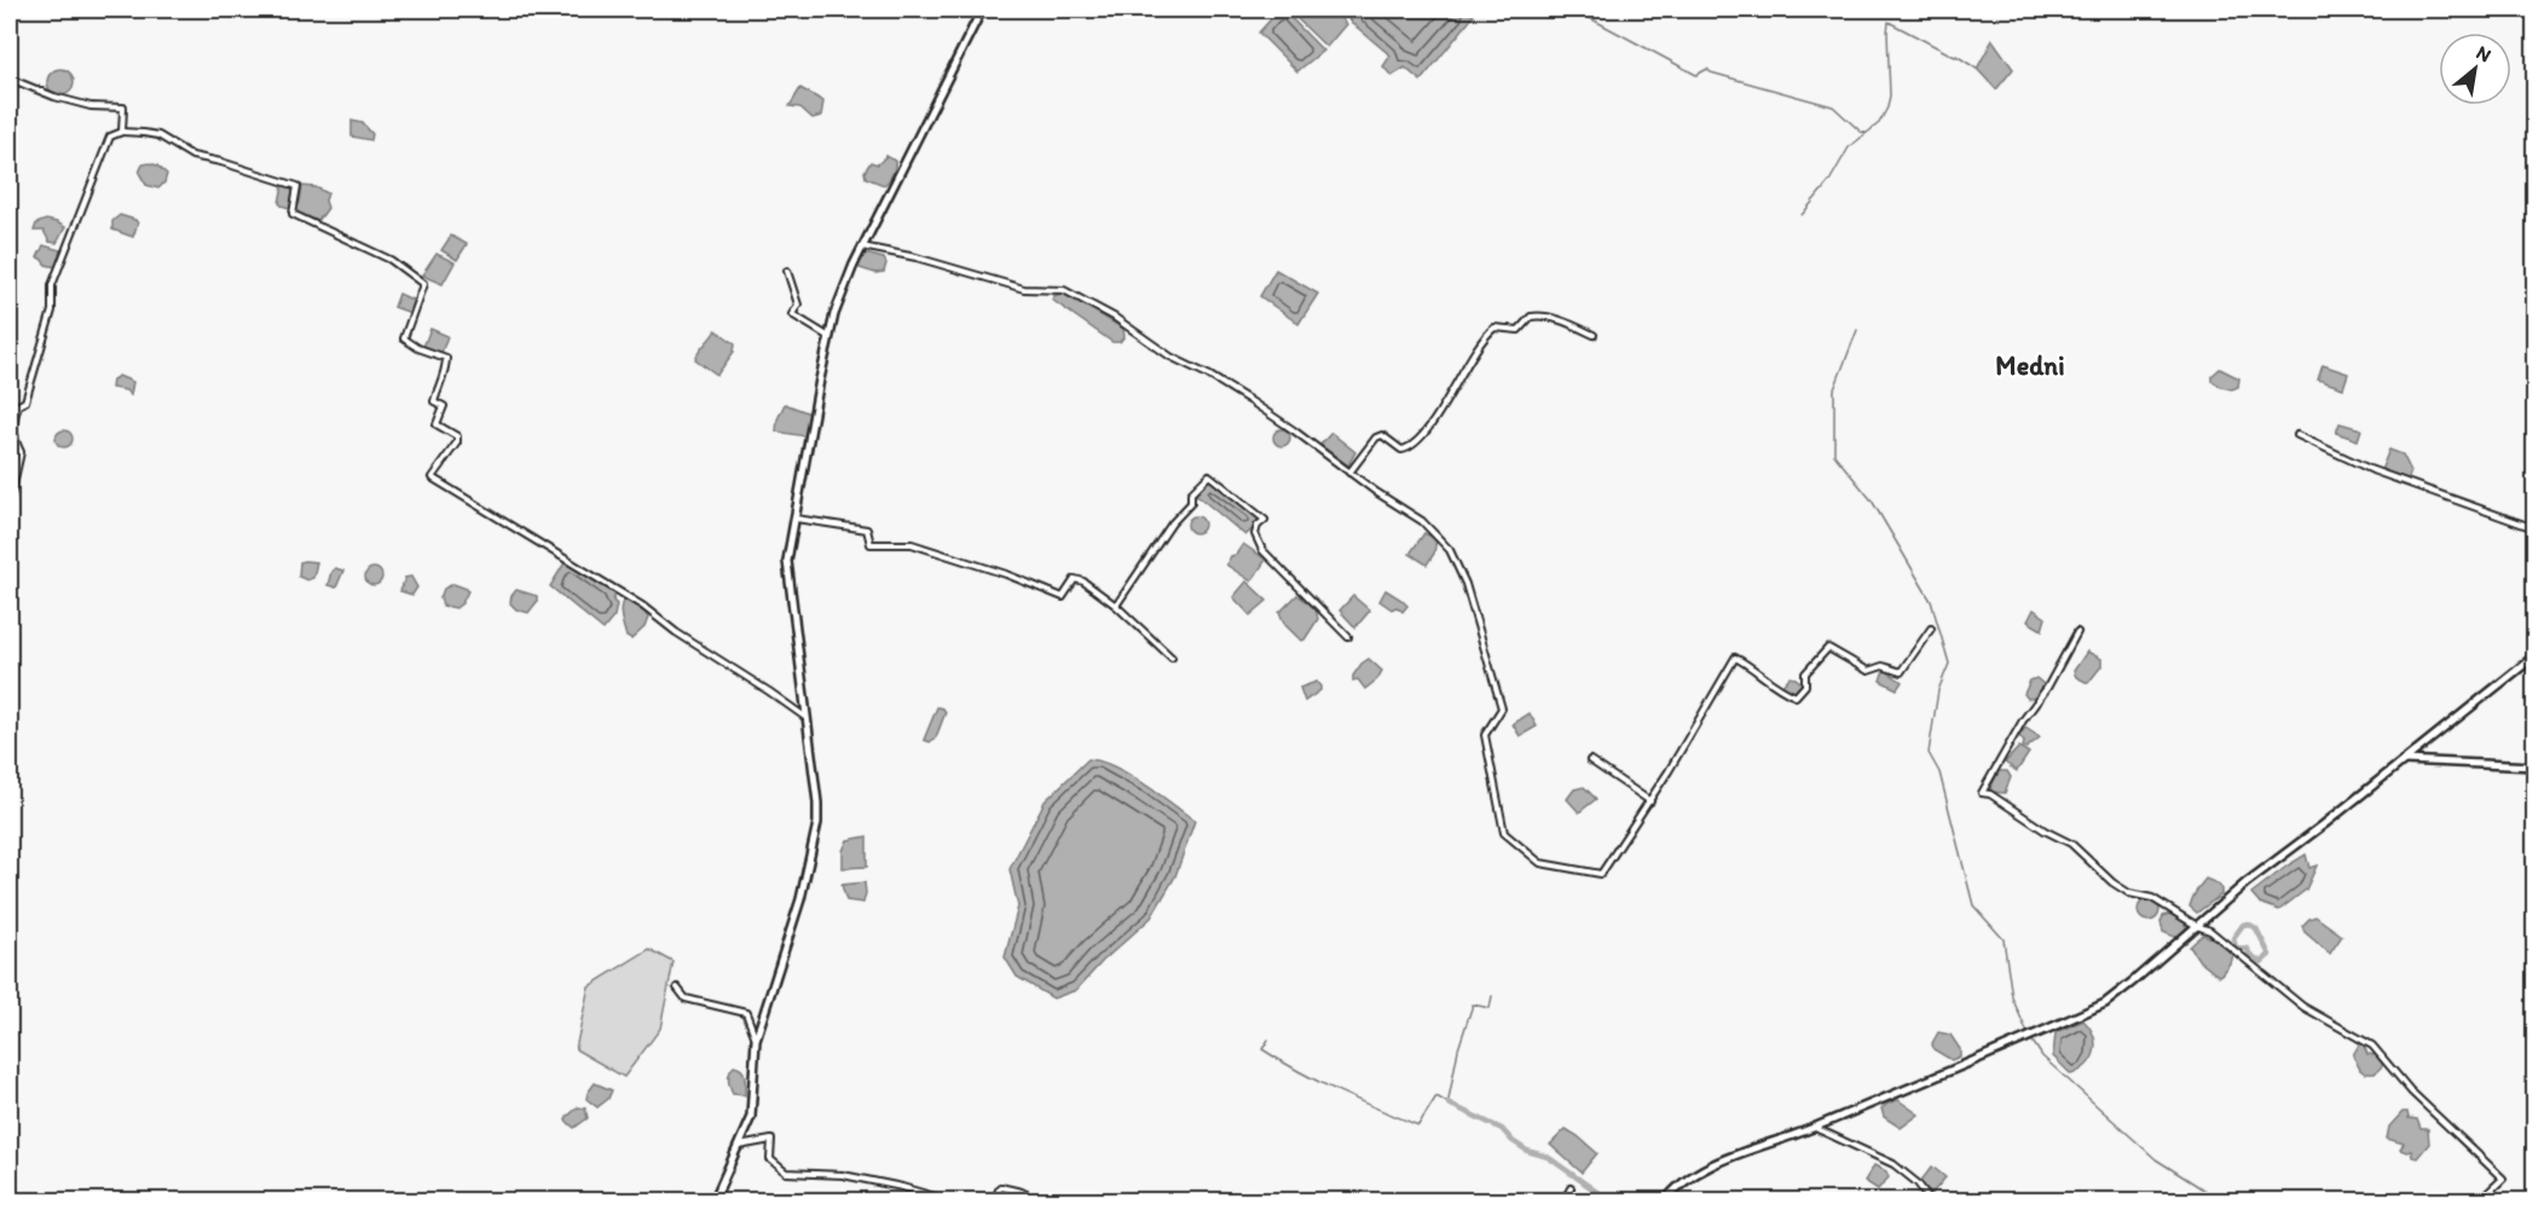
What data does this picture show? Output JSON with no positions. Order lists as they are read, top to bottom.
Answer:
{
  "districts": ["Medni"],
  "north": "top right"
}
